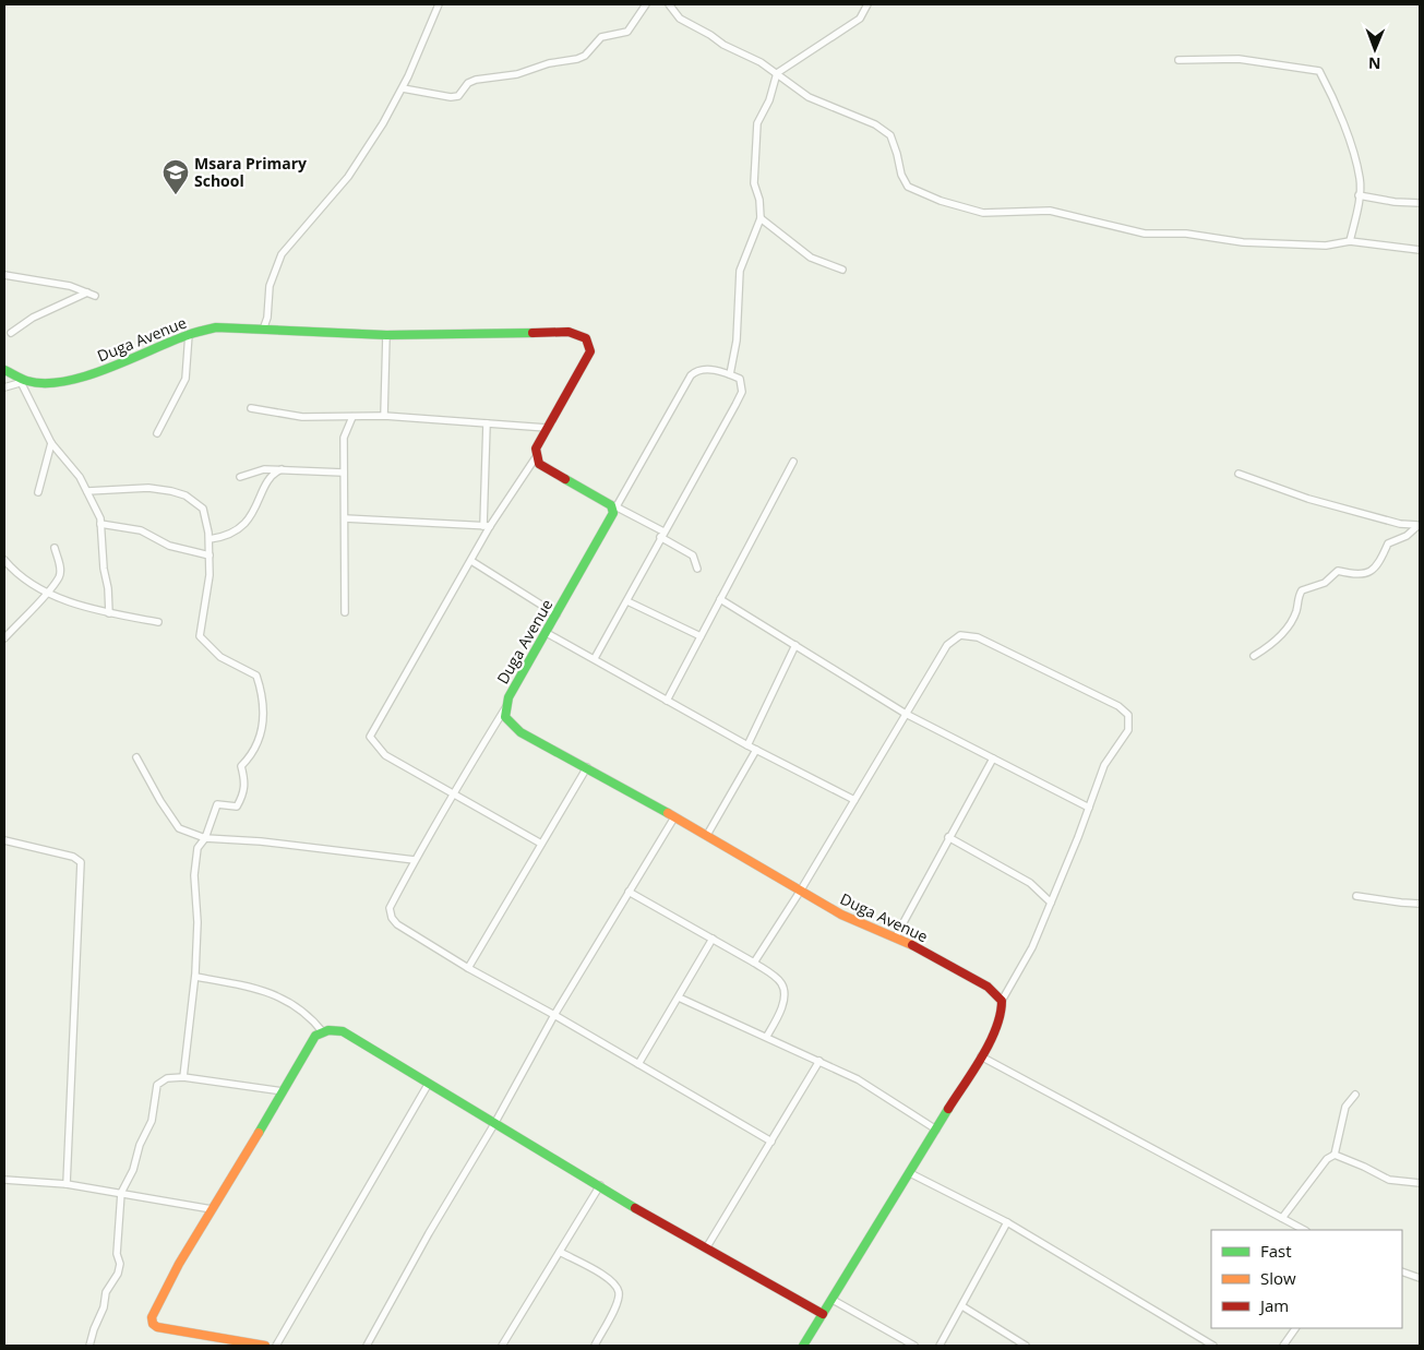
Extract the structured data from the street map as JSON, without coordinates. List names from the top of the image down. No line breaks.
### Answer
{"streets":{"street":["Duga Avenue"]},"places":{"school or university":["Msara Primary School"]},"legend":["Fast","Slow","Jam"],"north":"bottom"}
